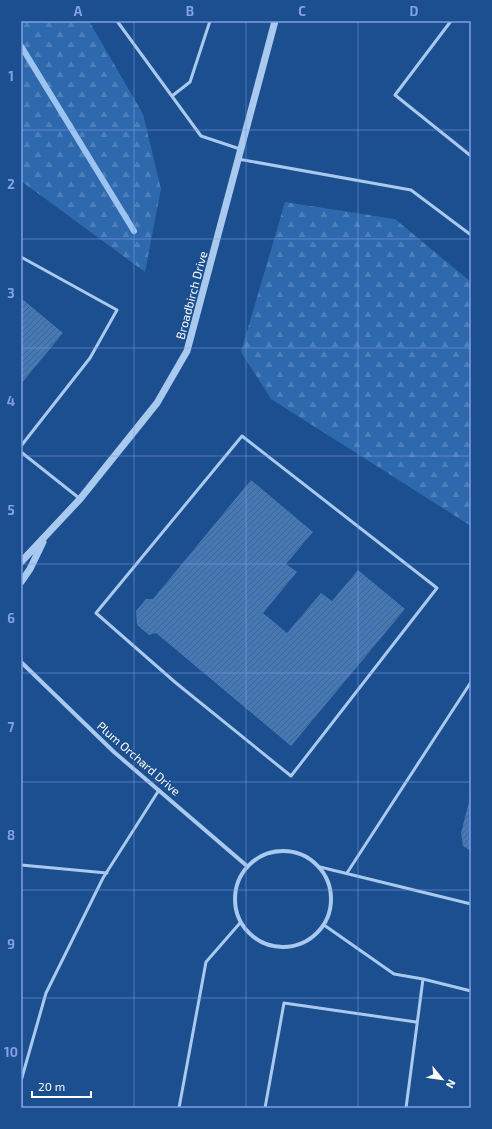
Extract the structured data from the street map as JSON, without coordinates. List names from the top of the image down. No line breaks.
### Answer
{"streets":{"street":["Broadbirch Drive","Plum Orchard Drive"]},"scale_bar":"20 m","north":"bottom right","grid":{"columns":["A","B","C","D"],"rows":["1","2","3","4","5","6","7","8","9","10"]}}
